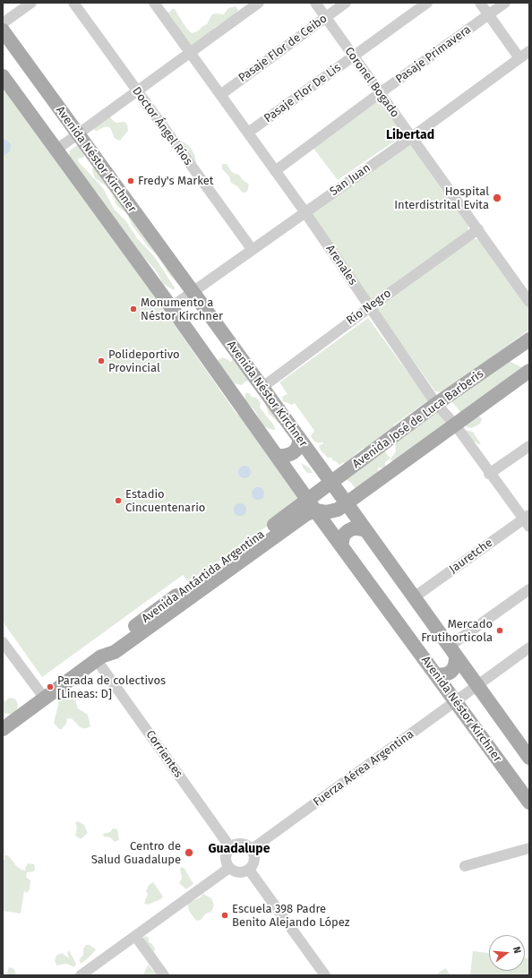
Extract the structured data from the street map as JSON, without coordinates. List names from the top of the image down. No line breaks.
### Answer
{"streets":{"main road":["Avenida Néstor Kirchner","Avenida José de Luca Barberis","Avenida Antártida Argentina"],"street":["Pasaje Flor de Ceibo","Pasaje Primavera","Coronel Bogado","Pasaje Flor De Lis","Doctor Ángel Ríos","San Juan","Arenales","Río Negro","Jauretche","Corrientes","Fuerza Aérea Argentina"]},"crossings":[["Pasaje Flor de Ceibo","Coronel Bogado"],["Pasaje Flor de Ceibo","Arenales"],["Pasaje Primavera","Coronel Bogado"],["Pasaje Primavera","Arenales"],["Coronel Bogado","Pasaje Flor De Lis"],["Coronel Bogado","San Juan"],["Coronel Bogado","Río Negro"],["Pasaje Flor De Lis","Arenales"],["Doctor Ángel Ríos","San Juan"],["Avenida Néstor Kirchner","San Juan"],["Avenida Néstor Kirchner","Río Negro"],["Avenida Néstor Kirchner","Avenida José de Luca Barberis"],["Avenida Néstor Kirchner","Jauretche"],["Avenida Néstor Kirchner","Avenida Antártida Argentina"],["Avenida Néstor Kirchner","Fuerza Aérea Argentina"],["San Juan","Arenales"],["Arenales","Río Negro"],["Arenales","Avenida José de Luca Barberis"],["Arenales","Jauretche"],["Avenida José de Luca Barberis","Avenida Antártida Argentina"],["Avenida Antártida Argentina","Corrientes"],["Corrientes","Fuerza Aérea Argentina"]],"districts":["Libertad","Guadalupe"],"places":["Fredy's Market","Hospital Interdistrital Evita","Monumento a Néstor Kirchner","Polideportivo Provincial","Estadio Cincuentenario","Mercado Frutihorticola","Parada de colectivos [Lineas: D]","Centro de Salud Guadalupe","Escuela 398 Padre Benito Alejando López"],"north":"right"}
